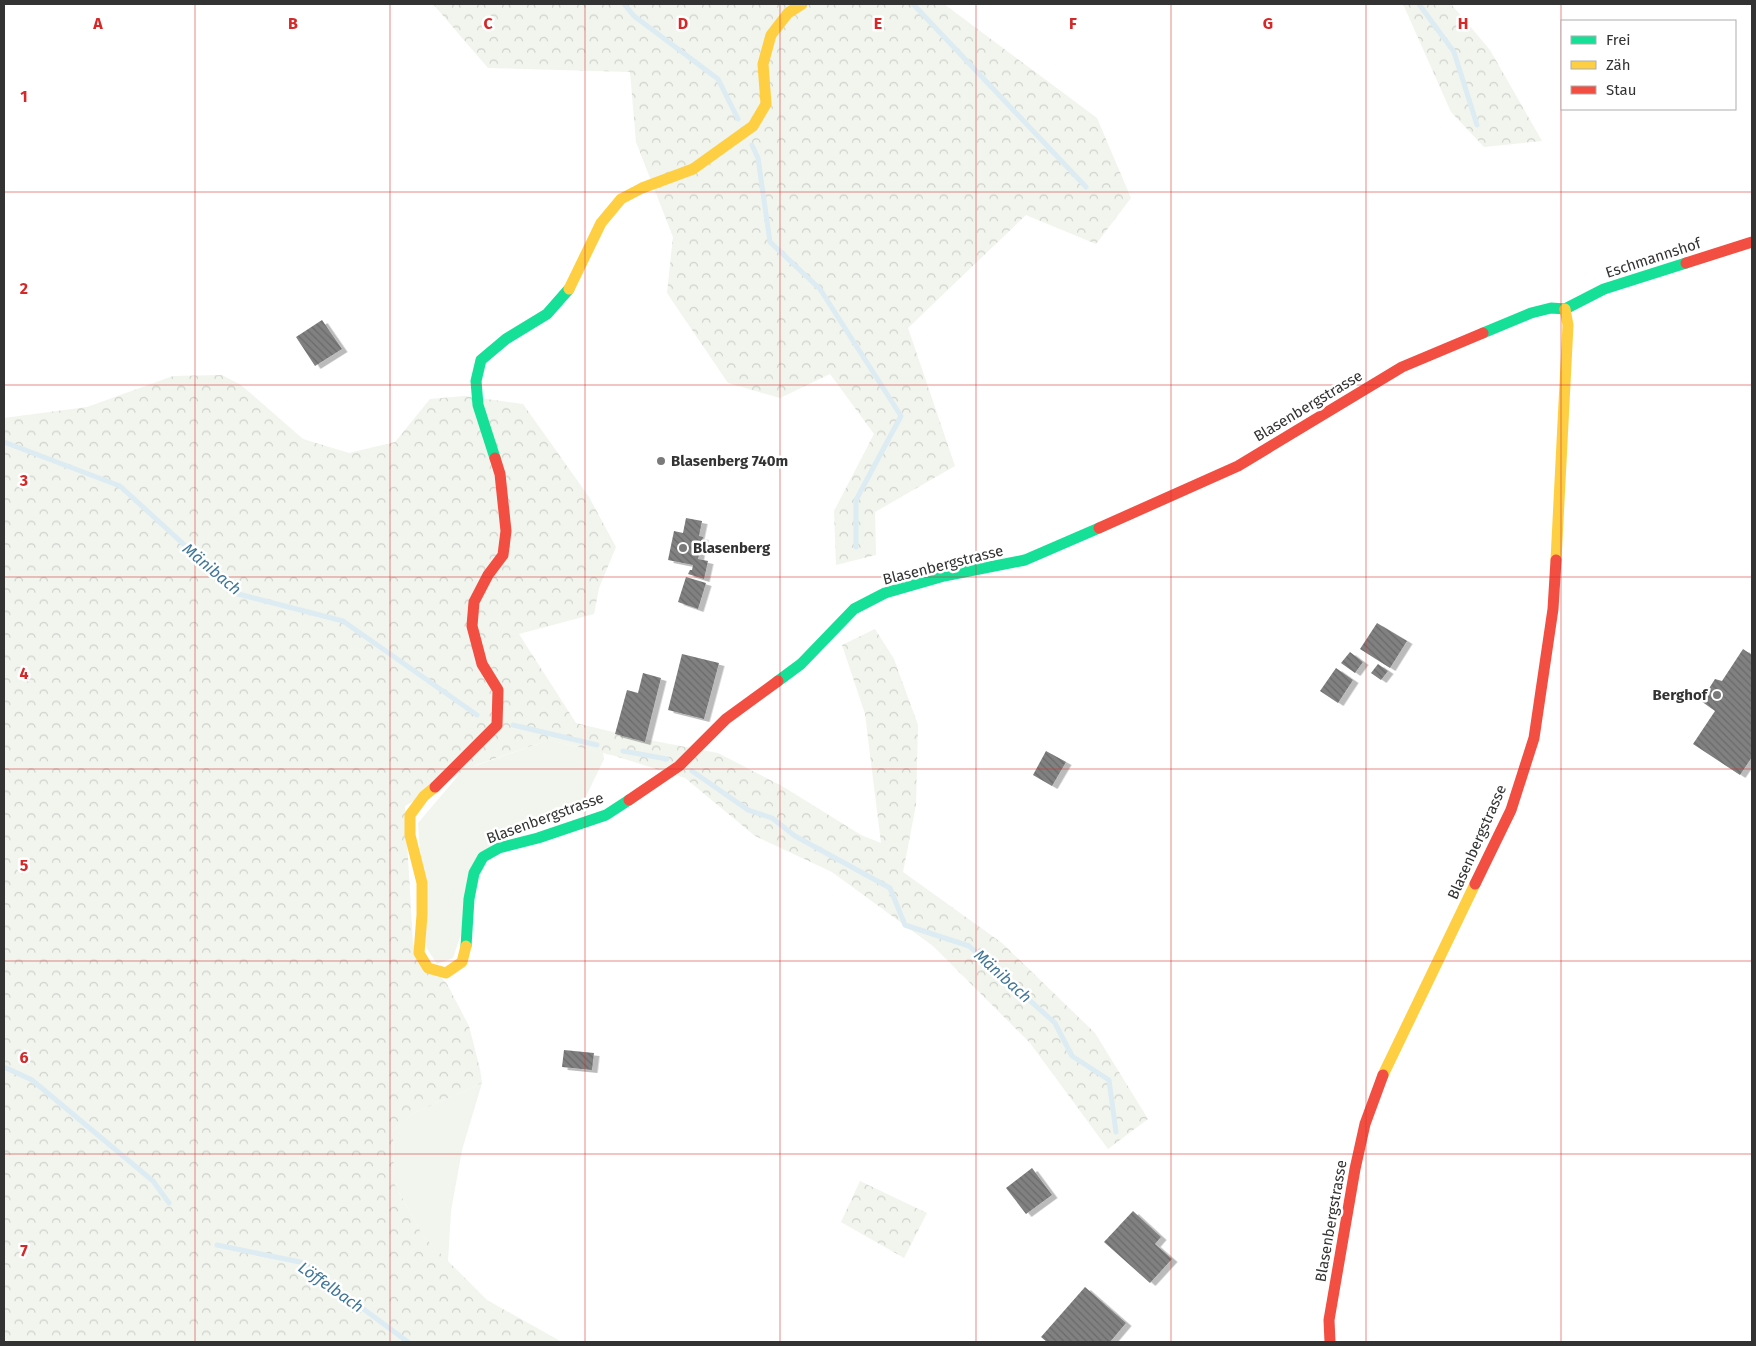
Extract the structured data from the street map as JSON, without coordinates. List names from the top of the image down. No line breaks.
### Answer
{"streets":{"street":["Eschmannshof","Blasenbergstrasse"]},"crossings":[["Eschmannshof","Blasenbergstrasse"]],"water":["Mänibach","Löffelbach"],"places":["Blasenberg 740m","Blasenberg","Berghof"],"legend":["Frei","Zäh","Stau"],"grid":{"columns":["A","B","C","D","E","F","G","H"],"rows":["1","2","3","4","5","6","7"]}}
